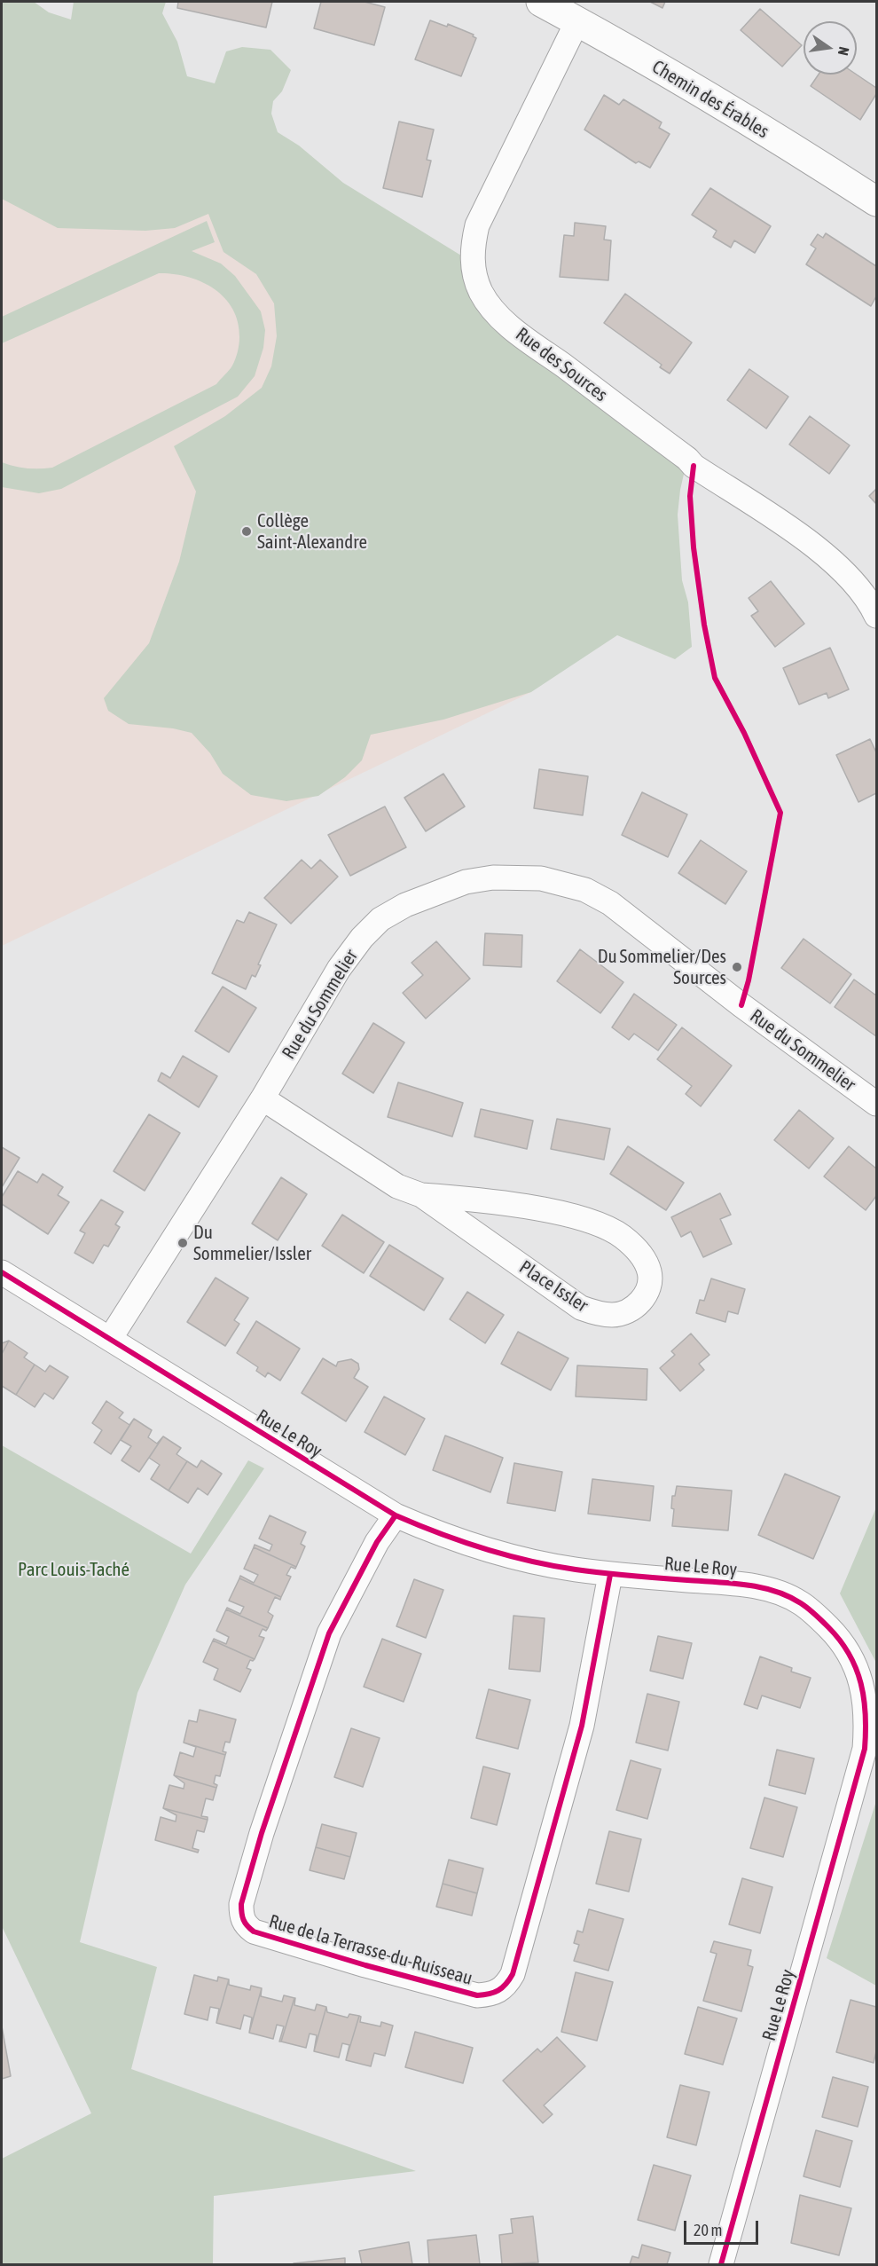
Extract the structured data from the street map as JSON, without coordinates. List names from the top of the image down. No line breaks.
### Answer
{"streets":{"street":["Chemin des Érables","Rue des Sources","Rue du Sommelier","Place Issler","Rue Le Roy","Rue de la Terrasse-du-Ruisseau"]},"crossings":[["Chemin des Érables","Rue des Sources"],["Rue du Sommelier","Place Issler"],["Rue du Sommelier","Rue Le Roy"],["Rue Le Roy","Rue de la Terrasse-du-Ruisseau"]],"parks":["Parc Louis-Taché"],"places":["Collège Saint-Alexandre","Du Sommelier/Des Sources","Du Sommelier/Issler"],"scale_bar":"20 m","north":"right"}
